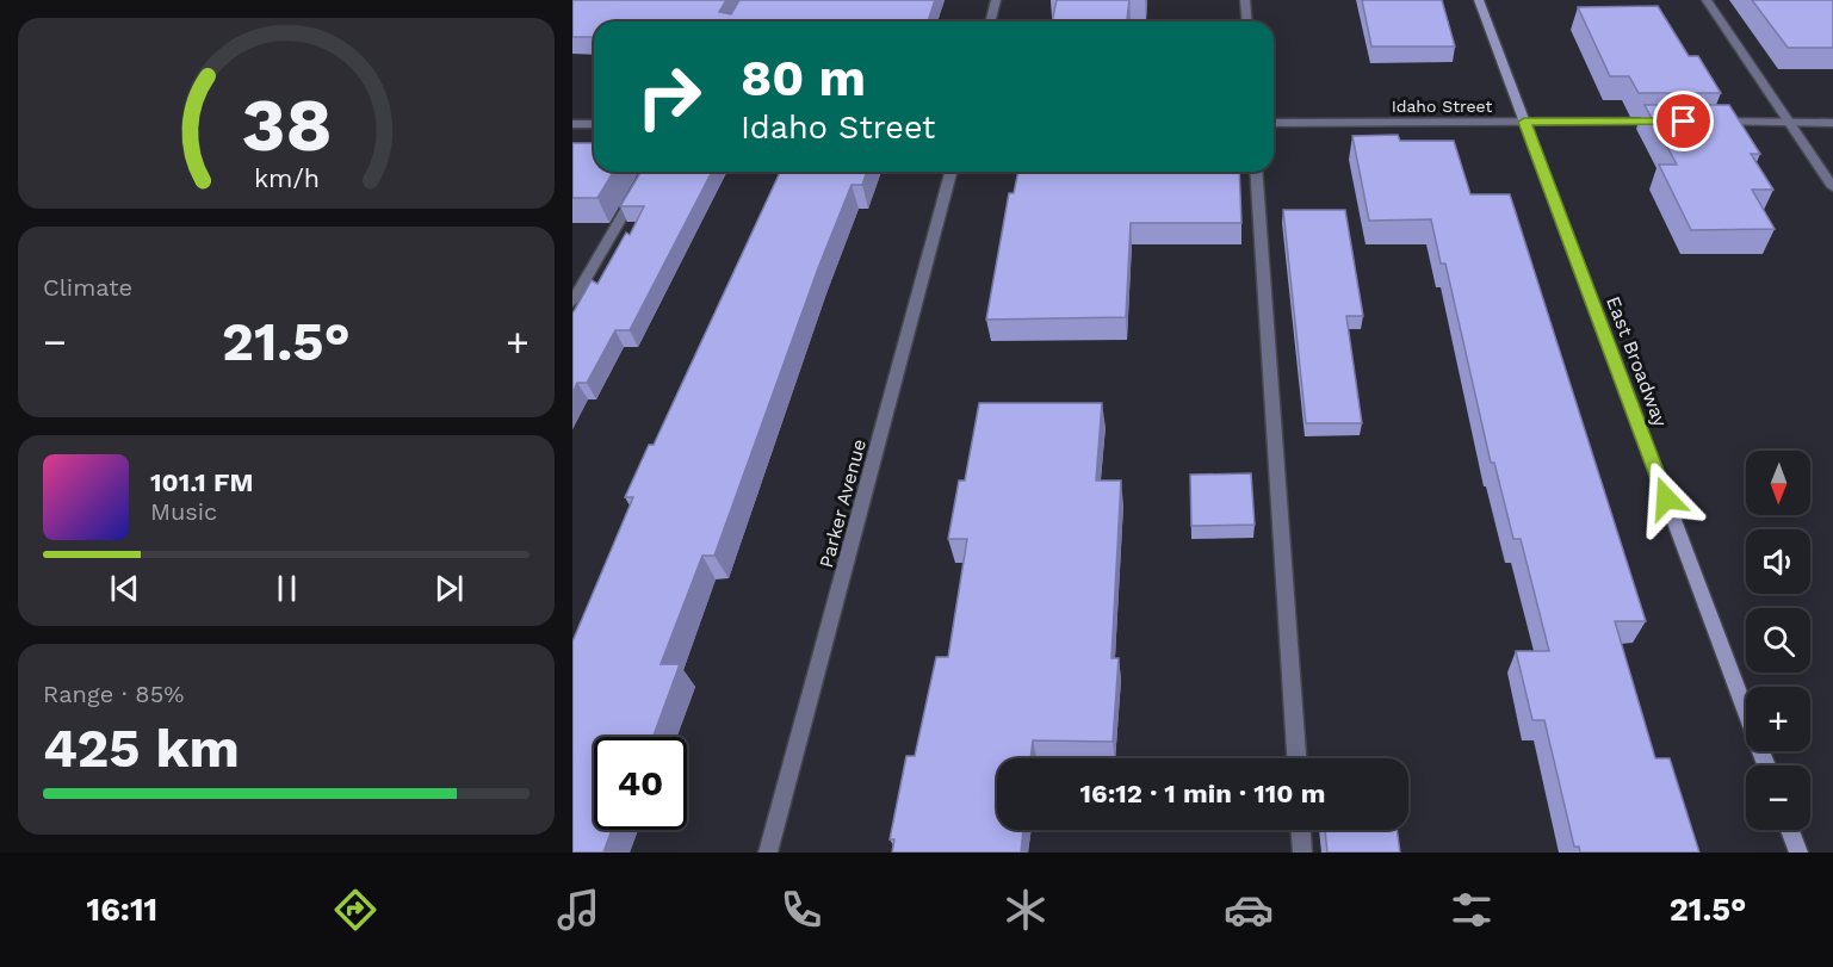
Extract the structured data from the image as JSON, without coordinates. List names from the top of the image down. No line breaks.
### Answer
{"streets":{"street":["Idaho Street","East Broadway","Parker Avenue"]},"crossings":[["Idaho Street","East Broadway"]],"north":"bottom","page":{"turn":["80 m","Idaho Street"],"tile":["Climate",["Range · 85%","425 km"]],"heat":["−","21.5°","+"],"map_buttons":["+","−"],"song":["101.1 FM","Music"],"limit":"40","trip":"16:12 · 1 min · 110 m","tabs":["16:11","21.5°"],"gauge":["38","km/h"]}}
